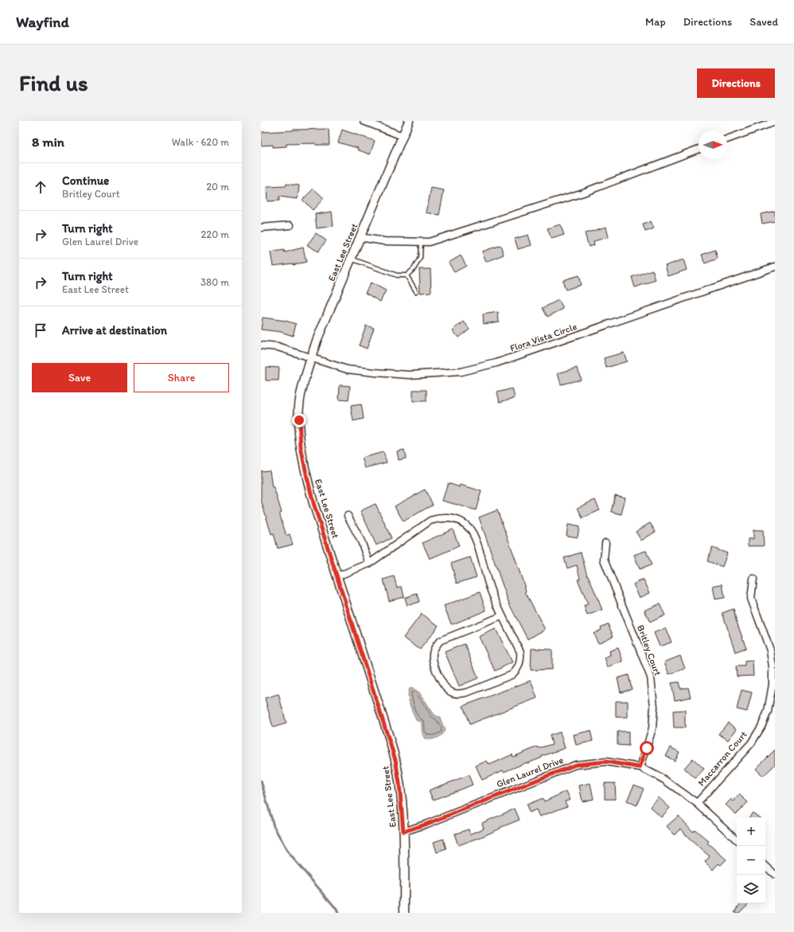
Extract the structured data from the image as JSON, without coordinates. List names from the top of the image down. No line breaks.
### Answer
{"streets":{"street":["East Lee Street","Flora Vista Circle","Britley Court","Maccarron Court","Glen Laurel Drive"]},"crossings":[["East Lee Street","Flora Vista Circle"],["East Lee Street","Glen Laurel Drive"],["Britley Court","Glen Laurel Drive"],["Maccarron Court","Glen Laurel Drive"]],"north":"right","page":{"header":"Wayfind","nav":["Map","Directions","Saved"],"buttons":["Directions",["Save","Share"]],"title":"Find us","heading":["8 min","Walk · 620 m"],"list":[["Continue","Britley Court","20 m"],["Turn right","Glen Laurel Drive","220 m"],["Turn right","East Lee Street","380 m"],"Arrive at destination"],"map_buttons":["+","−"]}}
